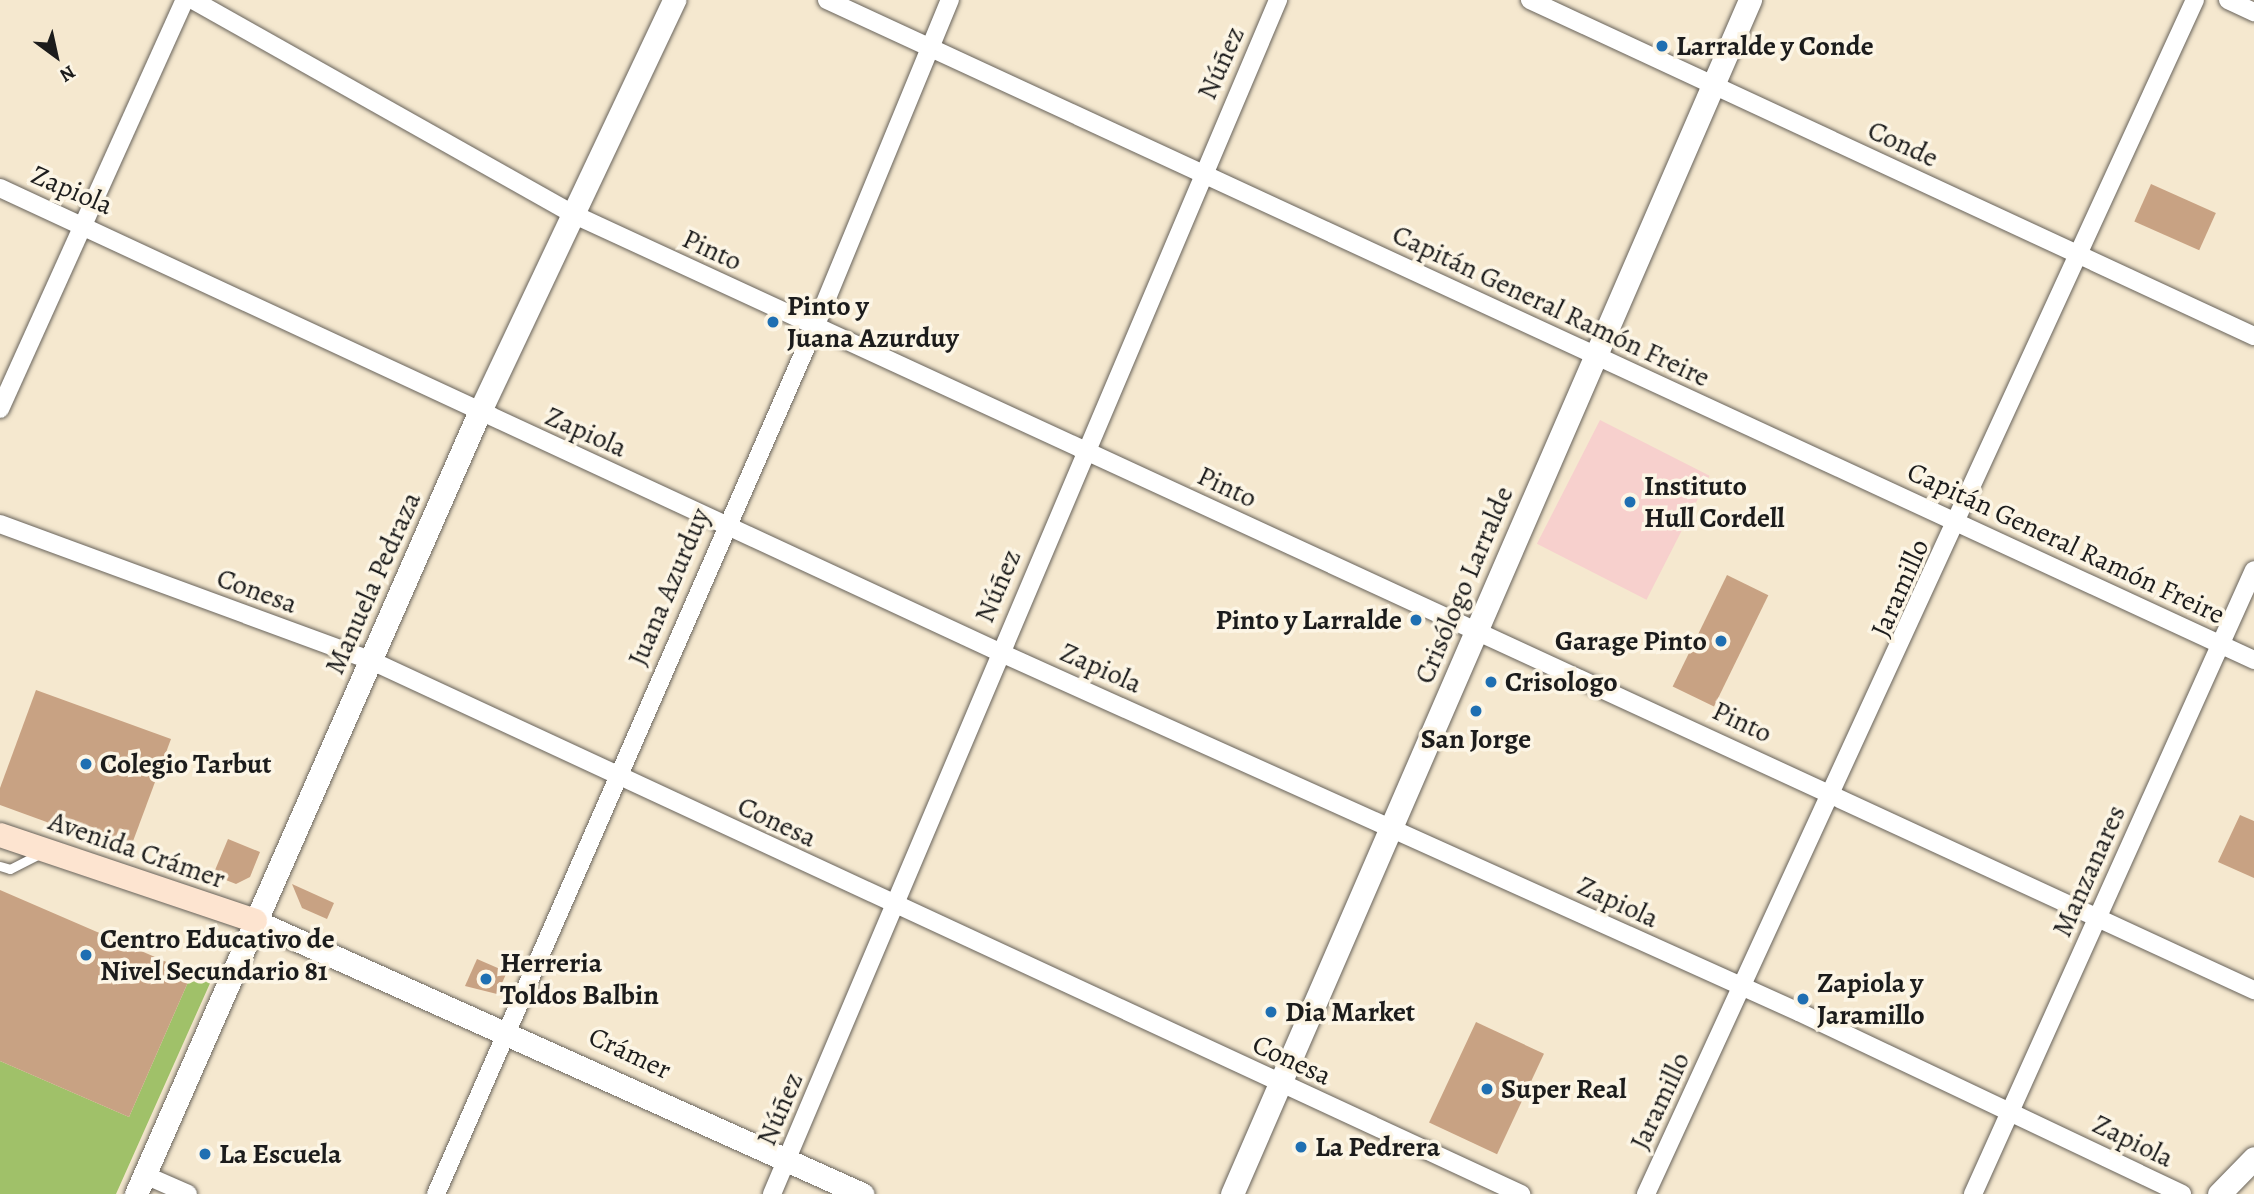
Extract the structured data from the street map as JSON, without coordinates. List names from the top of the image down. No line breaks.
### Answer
{"streets":{"main road":["Avenida Crámer"],"street":["Núñez","Conde","Zapiola","Pinto","Capitán General Ramón Freire","Manuela Pedraza","Crisólogo Larralde","Juana Azurduy","Jaramillo","Conesa","Manzanares","Crámer"]},"crossings":[["Núñez","Zapiola"],["Núñez","Pinto"],["Núñez","Capitán General Ramón Freire"],["Núñez","Conesa"],["Núñez","Crámer"],["Conde","Crisólogo Larralde"],["Conde","Jaramillo"],["Zapiola","Manuela Pedraza"],["Zapiola","Crisólogo Larralde"],["Zapiola","Juana Azurduy"],["Zapiola","Jaramillo"],["Zapiola","Manzanares"],["Pinto","Manuela Pedraza"],["Pinto","Crisólogo Larralde"],["Pinto","Juana Azurduy"],["Pinto","Jaramillo"],["Pinto","Manzanares"],["Capitán General Ramón Freire","Crisólogo Larralde"],["Capitán General Ramón Freire","Juana Azurduy"],["Capitán General Ramón Freire","Jaramillo"],["Capitán General Ramón Freire","Manzanares"],["Manuela Pedraza","Conesa"],["Manuela Pedraza","Avenida Crámer"],["Manuela Pedraza","Crámer"],["Crisólogo Larralde","Conesa"],["Juana Azurduy","Conesa"],["Juana Azurduy","Crámer"],["Avenida Crámer","Crámer"]],"places":["Larralde y Conde","Pinto y Juana Azurduy","Instituto Hull Cordell","Pinto y Larralde","Garage Pinto","Crisologo","San Jorge","Colegio Tarbut","Centro Educativo de Nivel Secundario 81","Herreria Toldos Balbin","Zapiola y Jaramillo","Dia Market","Super Real","La Pedrera","La Escuela"],"north":"bottom right"}
